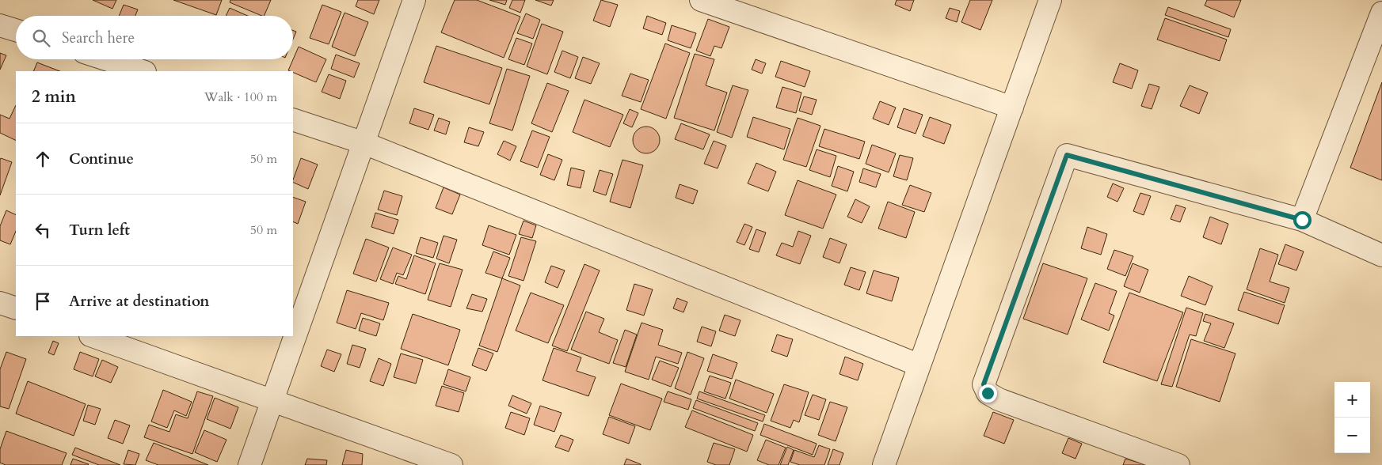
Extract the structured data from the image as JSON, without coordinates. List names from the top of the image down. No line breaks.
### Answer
{"page":{"search":"Search here","heading":["2 min","Walk · 100 m"],"list":[["Continue","50 m"],["Turn left","50 m"],"Arrive at destination"],"map_buttons":["+","−"]}}
